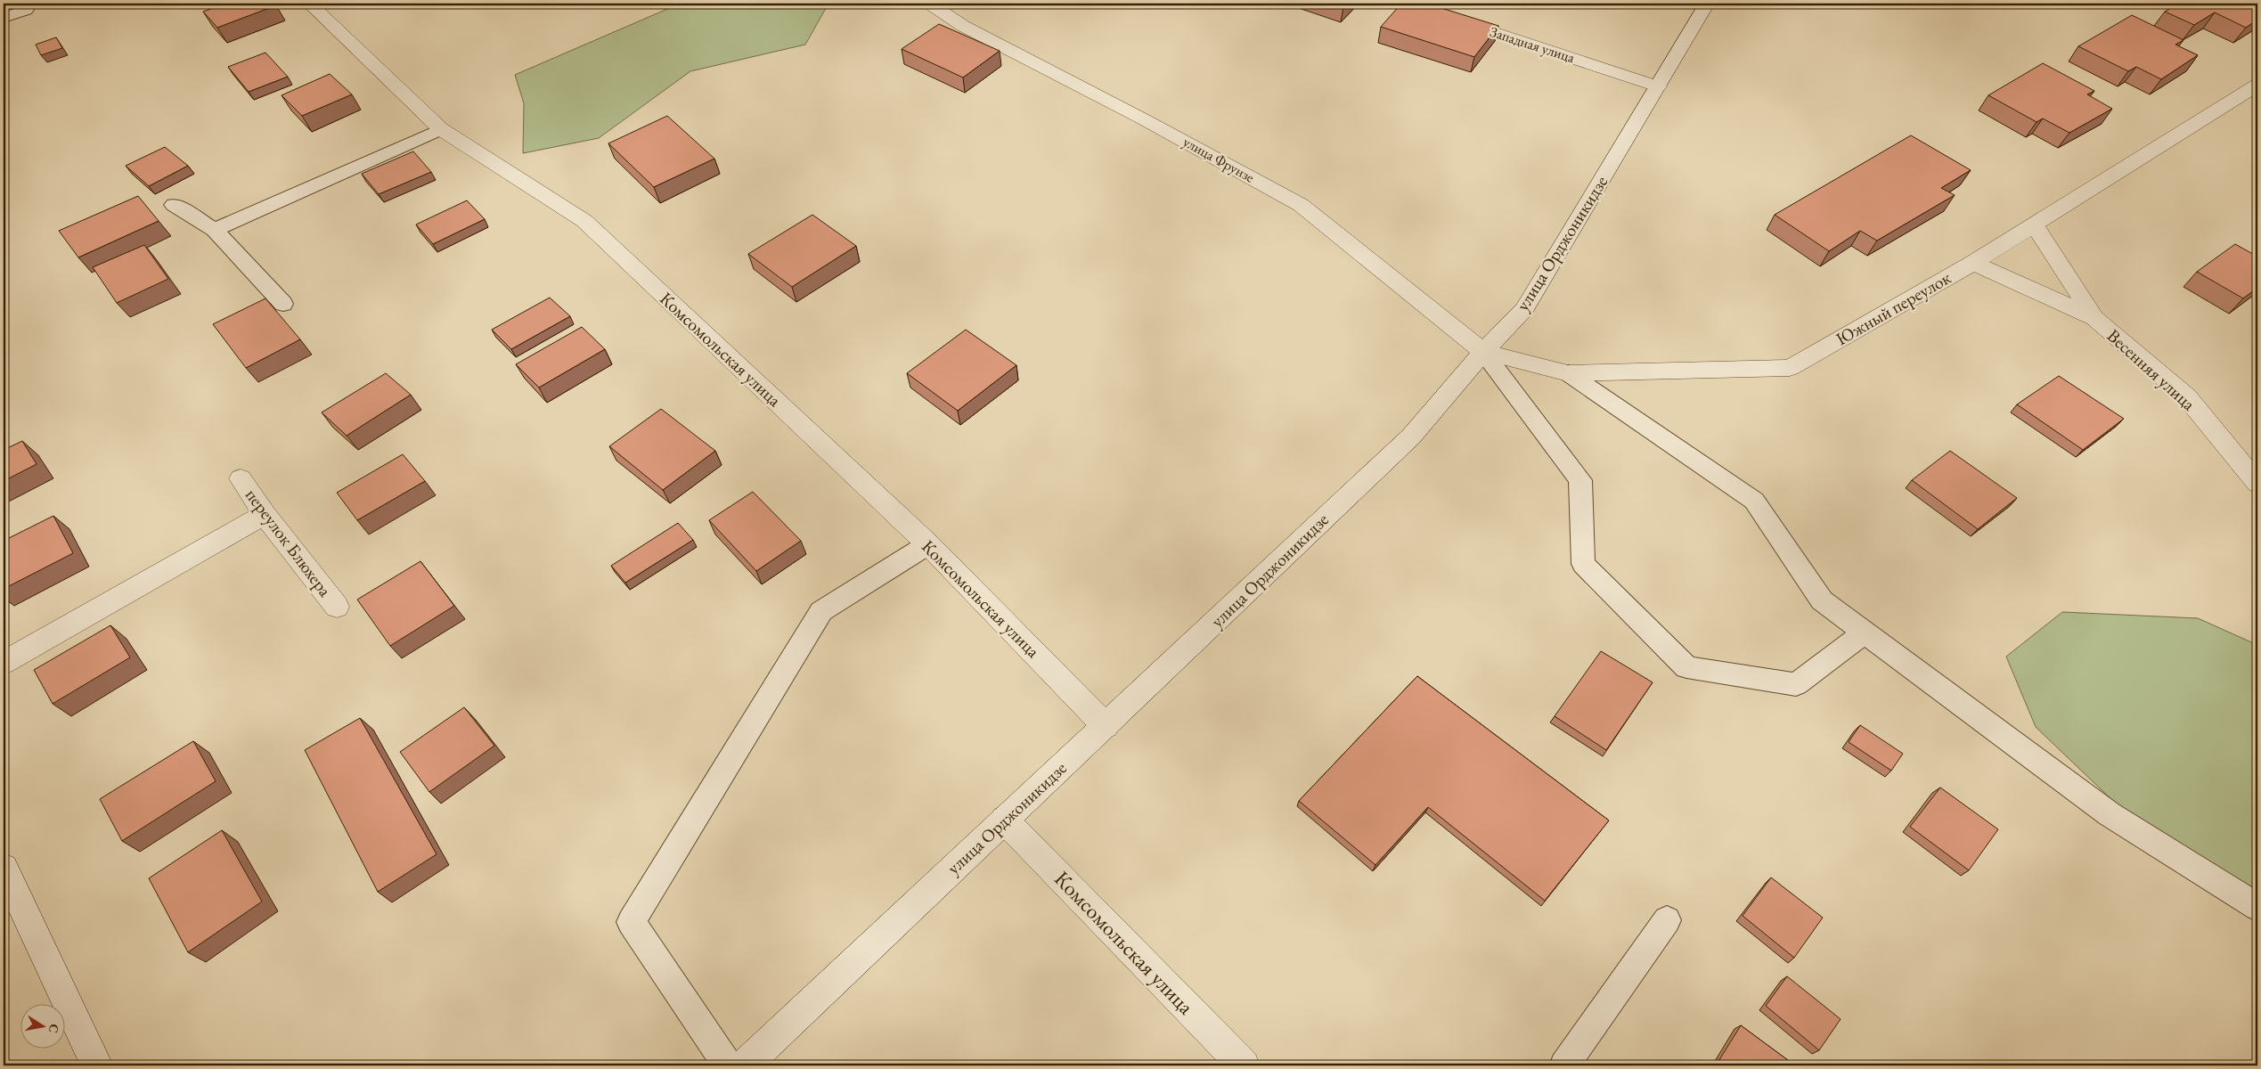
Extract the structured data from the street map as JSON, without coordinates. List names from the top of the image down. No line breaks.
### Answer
{"streets":{"street":["Западная улица","улица Фрунзе","улица Орджоникидзе","Южный переулок","Комсомольская улица","Весенняя улица","переулок Блюхера"]},"crossings":[["Западная улица","улица Орджоникидзе"],["улица Фрунзе","улица Орджоникидзе"],["улица Фрунзе","Южный переулок"],["улица Орджоникидзе","Южный переулок"],["улица Орджоникидзе","Комсомольская улица"],["Южный переулок","Весенняя улица"]],"north":"right"}
